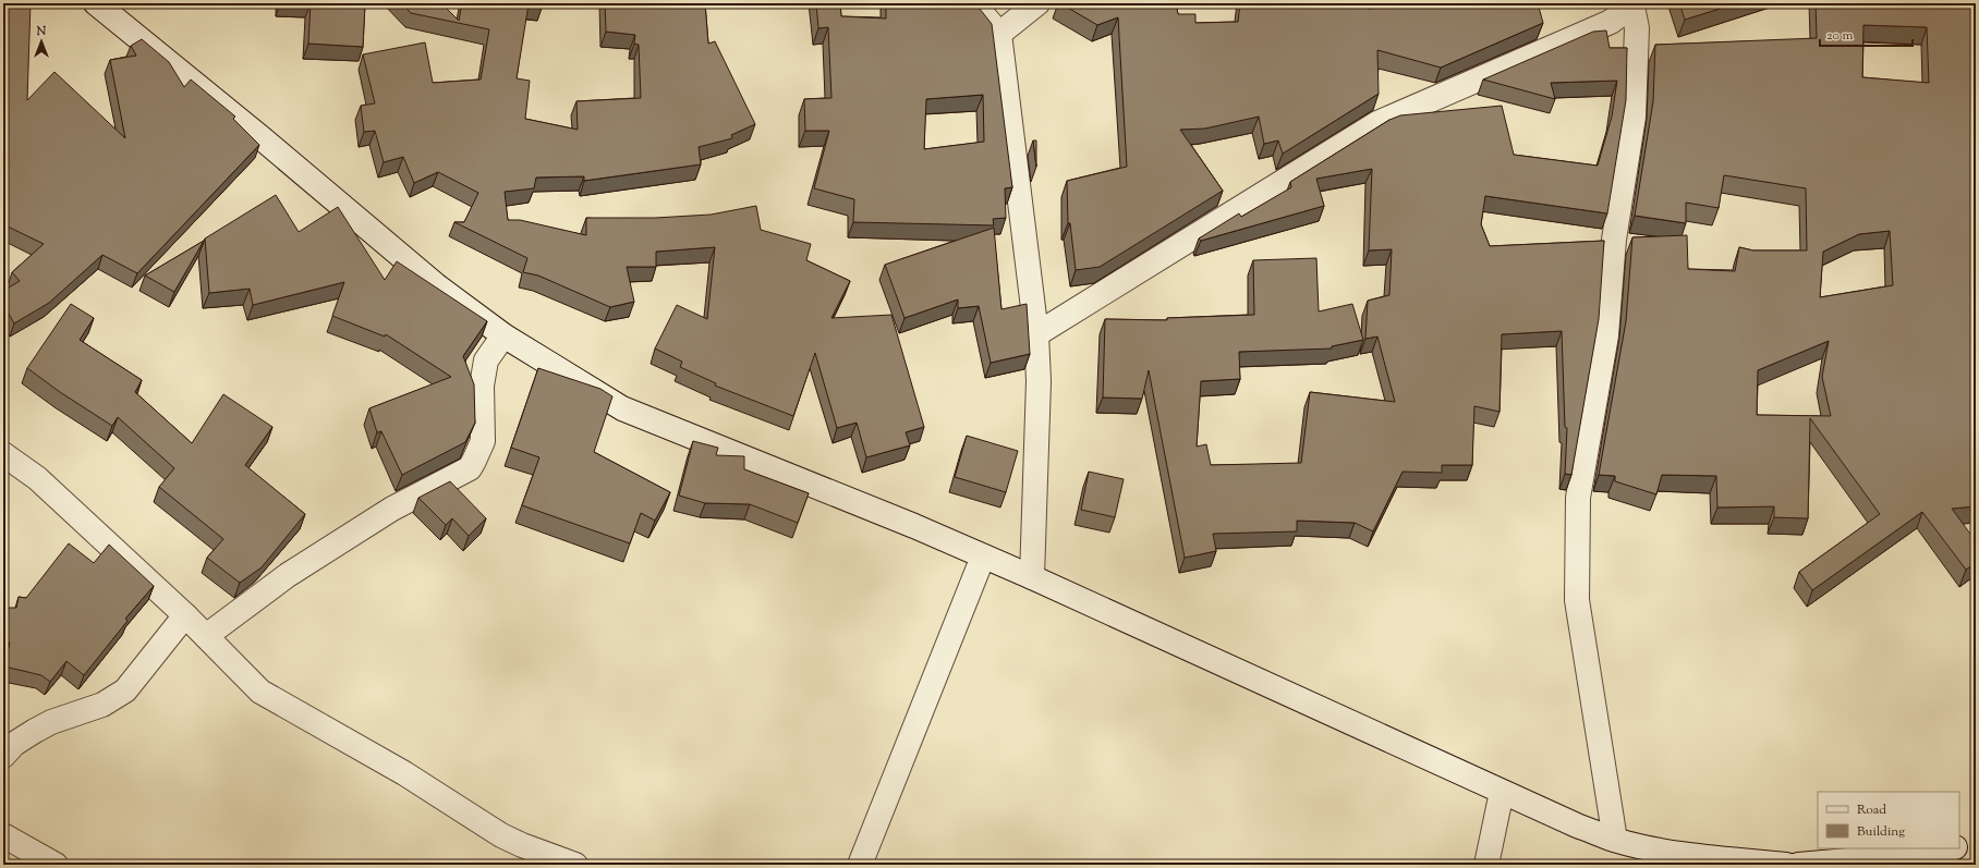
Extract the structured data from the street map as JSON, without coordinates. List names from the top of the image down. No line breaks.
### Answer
{"legend":["Road","Building"],"scale_bar":"20 m","north":"top"}
